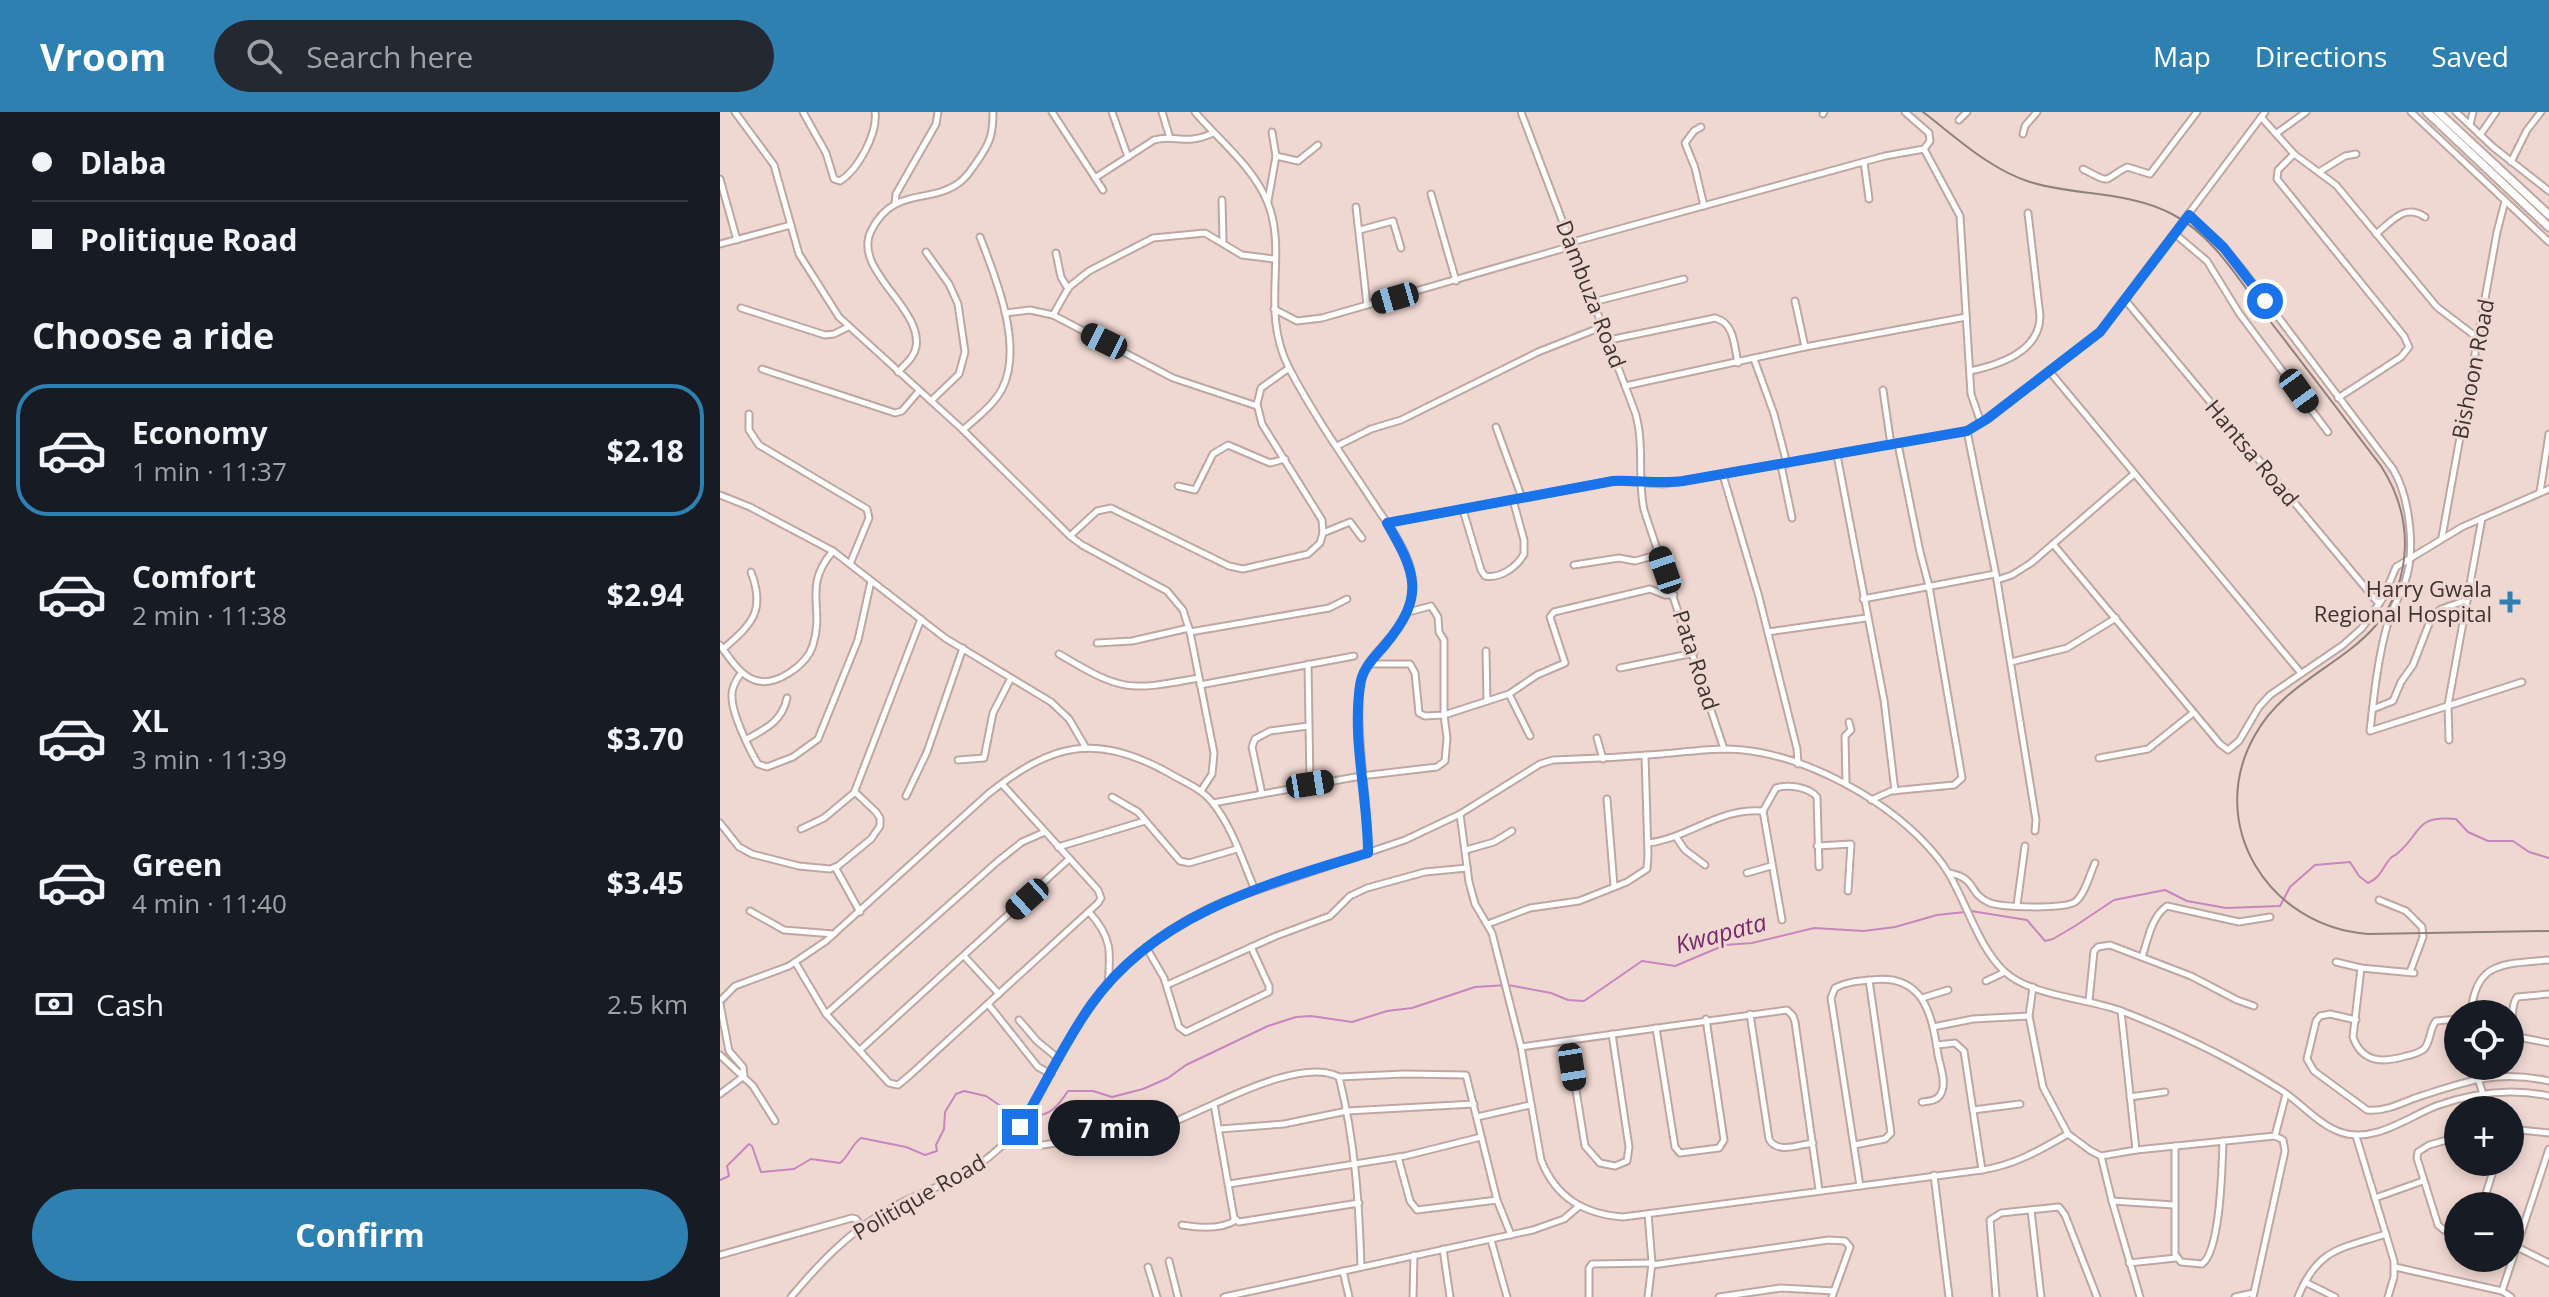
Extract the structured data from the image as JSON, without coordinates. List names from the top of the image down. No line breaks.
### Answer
{"streets":{"street":["Dambuza Road","Bishoon Road","Hantsa Road","Pata Road","Politique Road"]},"crossings":[["Dambuza Road","Pata Road"]],"water":["Kwapata"],"places":{"health":["Harry Gwala Regional Hospital"]},"page":{"header":"Vroom","search":"Search here","nav":["Map","Directions","Saved"],"banner":["Dlaba","Politique Road"],"heading":"Choose a ride","list":[{"name":"Economy","note":"1 min · 11:37","value":"$2.18"},{"name":"Comfort","note":"2 min · 11:38","value":"$2.94"},{"name":"XL","note":"3 min · 11:39","value":"$3.70"},{"name":"Green","note":"4 min · 11:40","value":"$3.45"}],"pay":["Cash","2.5 km"],"map_buttons":["+","−"],"bubble":"7 min","buttons":"Confirm"}}
